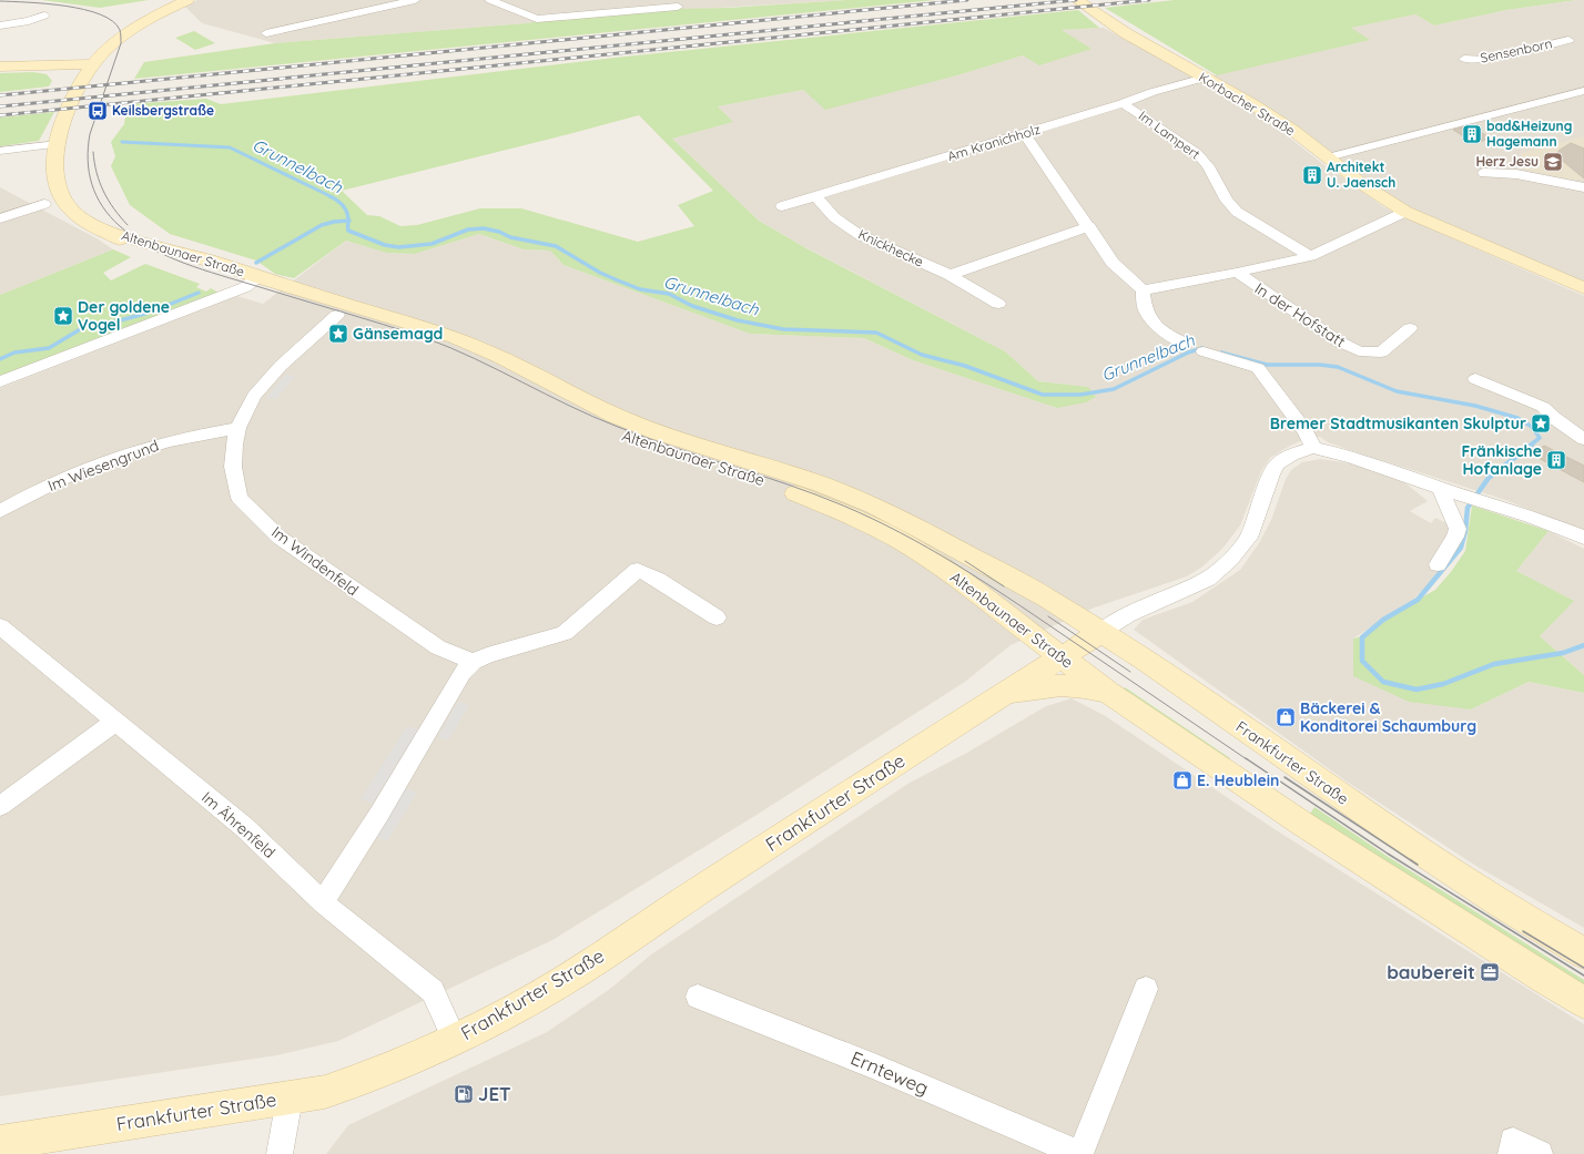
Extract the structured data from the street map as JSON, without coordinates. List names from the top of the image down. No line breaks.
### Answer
{"streets":{"main road":["Korbacher Straße","Altenbaunaer Straße","Frankfurter Straße"],"street":["Sensenborn","Im Lampert","Am Kranichholz","Knickhecke","In der Hofstatt","Im Wiesengrund","Im Windenfeld","Im Ährenfeld","Ernteweg"]},"crossings":[["Korbacher Straße","Am Kranichholz"],["Korbacher Straße","In der Hofstatt"],["Im Lampert","Am Kranichholz"],["Im Lampert","In der Hofstatt"],["Am Kranichholz","Knickhecke"],["Altenbaunaer Straße","Im Windenfeld"],["Altenbaunaer Straße","Frankfurter Straße"],["Im Wiesengrund","Im Windenfeld"],["Frankfurter Straße","Im Ährenfeld"]],"water":["Grunnelbach"],"places":{"bus stop":["Keilsbergstraße"],"building":["bad&Heizung Hagemann","Architekt U. Jaensch","Fränkische Hofanlage"],"school or university":["Herz Jesu"],"place":["Der goldene Vogel","Gänsemagd","Bremer Stadtmusikanten Skulptur"],"shop":["Bäckerei & Konditorei Schaumburg","E. Heublein"],"office":["baubereit"],"fuel station":["JET"]}}
